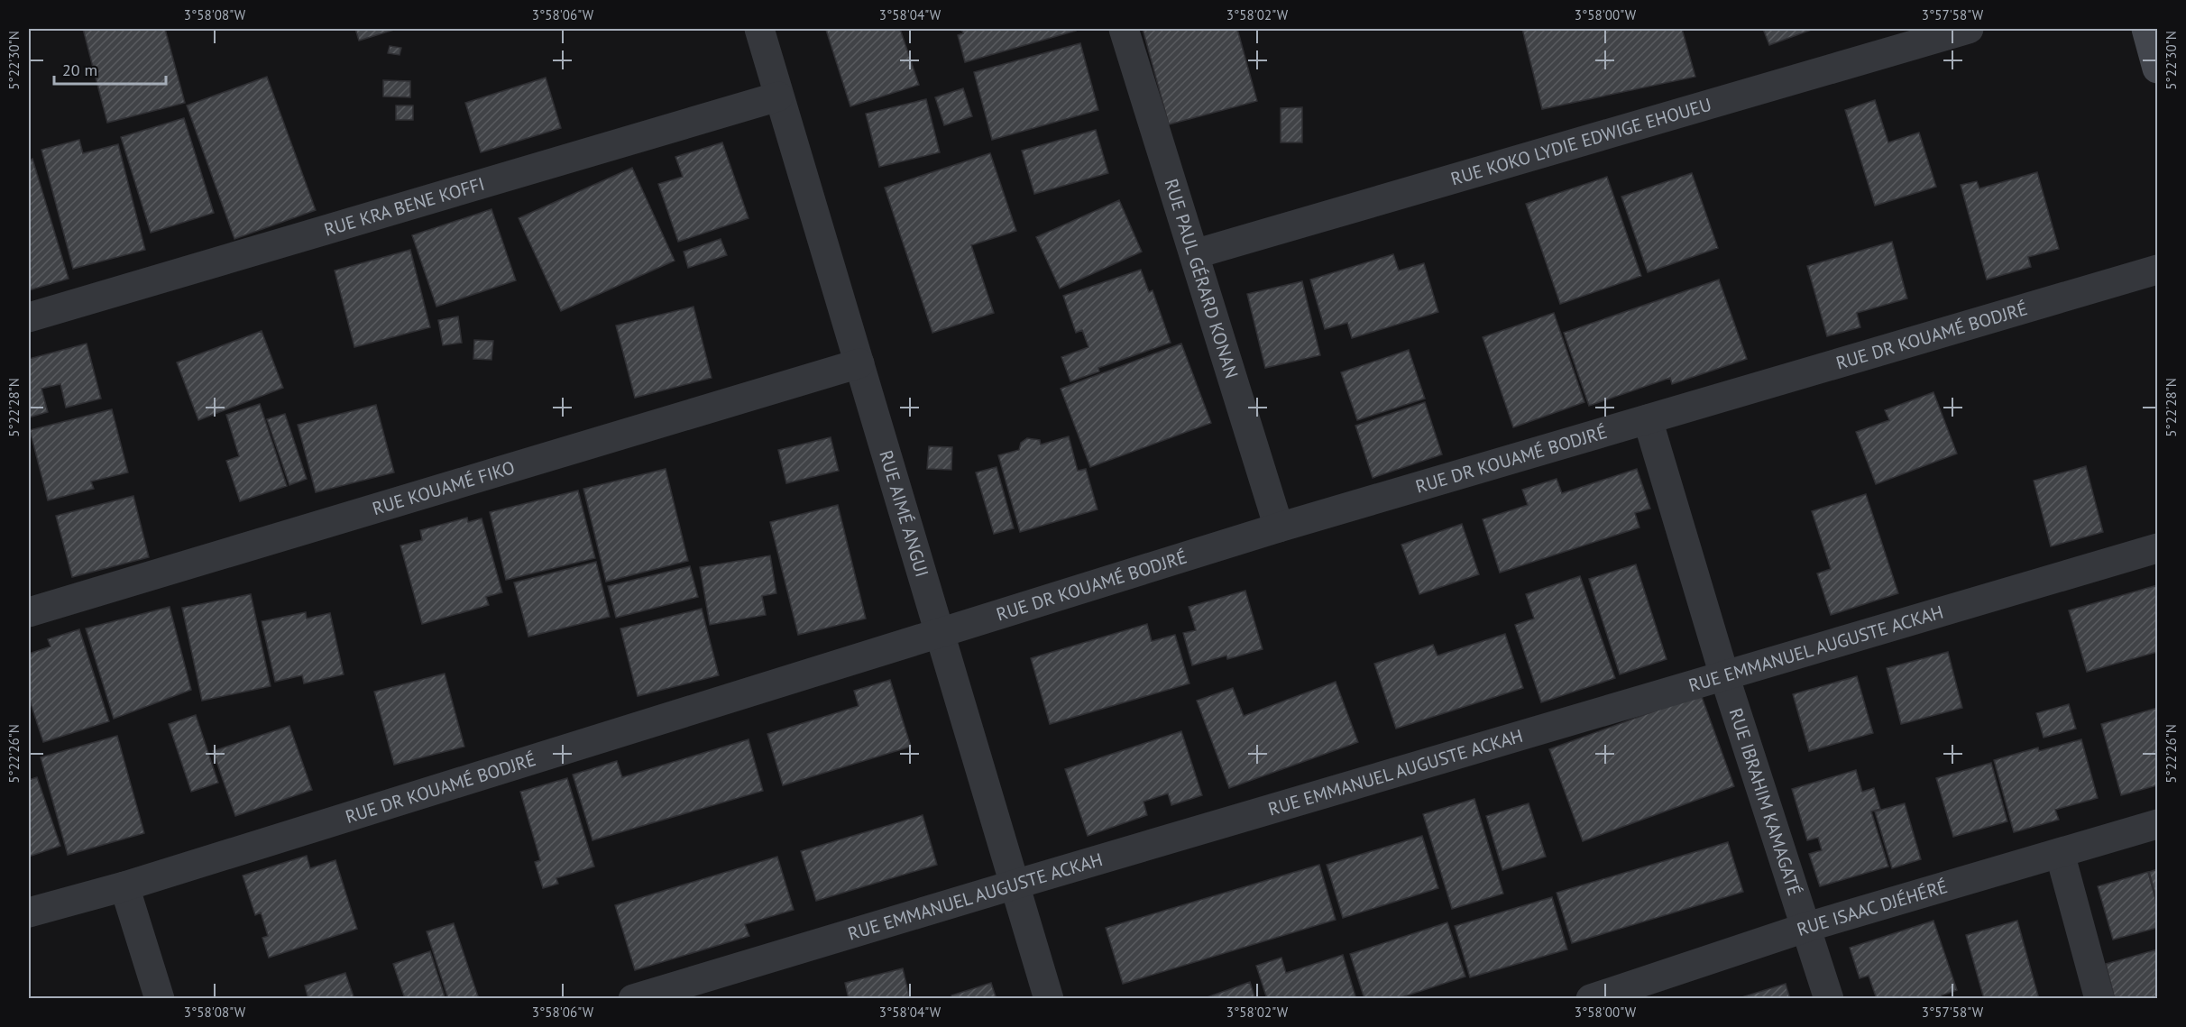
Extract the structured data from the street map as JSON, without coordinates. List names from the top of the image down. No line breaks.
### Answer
{"streets":{"street":["RUE KOKO LYDIE EDWIGE EHOUEU","RUE KRA BENE KOFFI","RUE PAUL GÉRARD KONAN","RUE DR KOUAMÉ BODJRÉ","RUE KOUAMÉ FIKO","RUE AIMÉ ANGUI","RUE EMMANUEL AUGUSTE ACKAH","RUE IBRAHIM KAMAGATÉ","RUE ISAAC DJÉHÉRÉ"]},"crossings":[["RUE KOKO LYDIE EDWIGE EHOUEU","RUE PAUL GÉRARD KONAN"],["RUE KRA BENE KOFFI","RUE AIMÉ ANGUI"],["RUE PAUL GÉRARD KONAN","RUE DR KOUAMÉ BODJRÉ"],["RUE DR KOUAMÉ BODJRÉ","RUE AIMÉ ANGUI"],["RUE DR KOUAMÉ BODJRÉ","RUE IBRAHIM KAMAGATÉ"],["RUE KOUAMÉ FIKO","RUE AIMÉ ANGUI"],["RUE AIMÉ ANGUI","RUE EMMANUEL AUGUSTE ACKAH"],["RUE EMMANUEL AUGUSTE ACKAH","RUE IBRAHIM KAMAGATÉ"],["RUE IBRAHIM KAMAGATÉ","RUE ISAAC DJÉHÉRÉ"]],"scale_bar":"20 m","coordinates":["3°58'08\"W","3°58'06\"W","3°58'04\"W","3°58'02\"W","3°58'00\"W","3°57'58\"W","5°22'30\"N","5°22'28\"N","5°22'26\"N"]}
